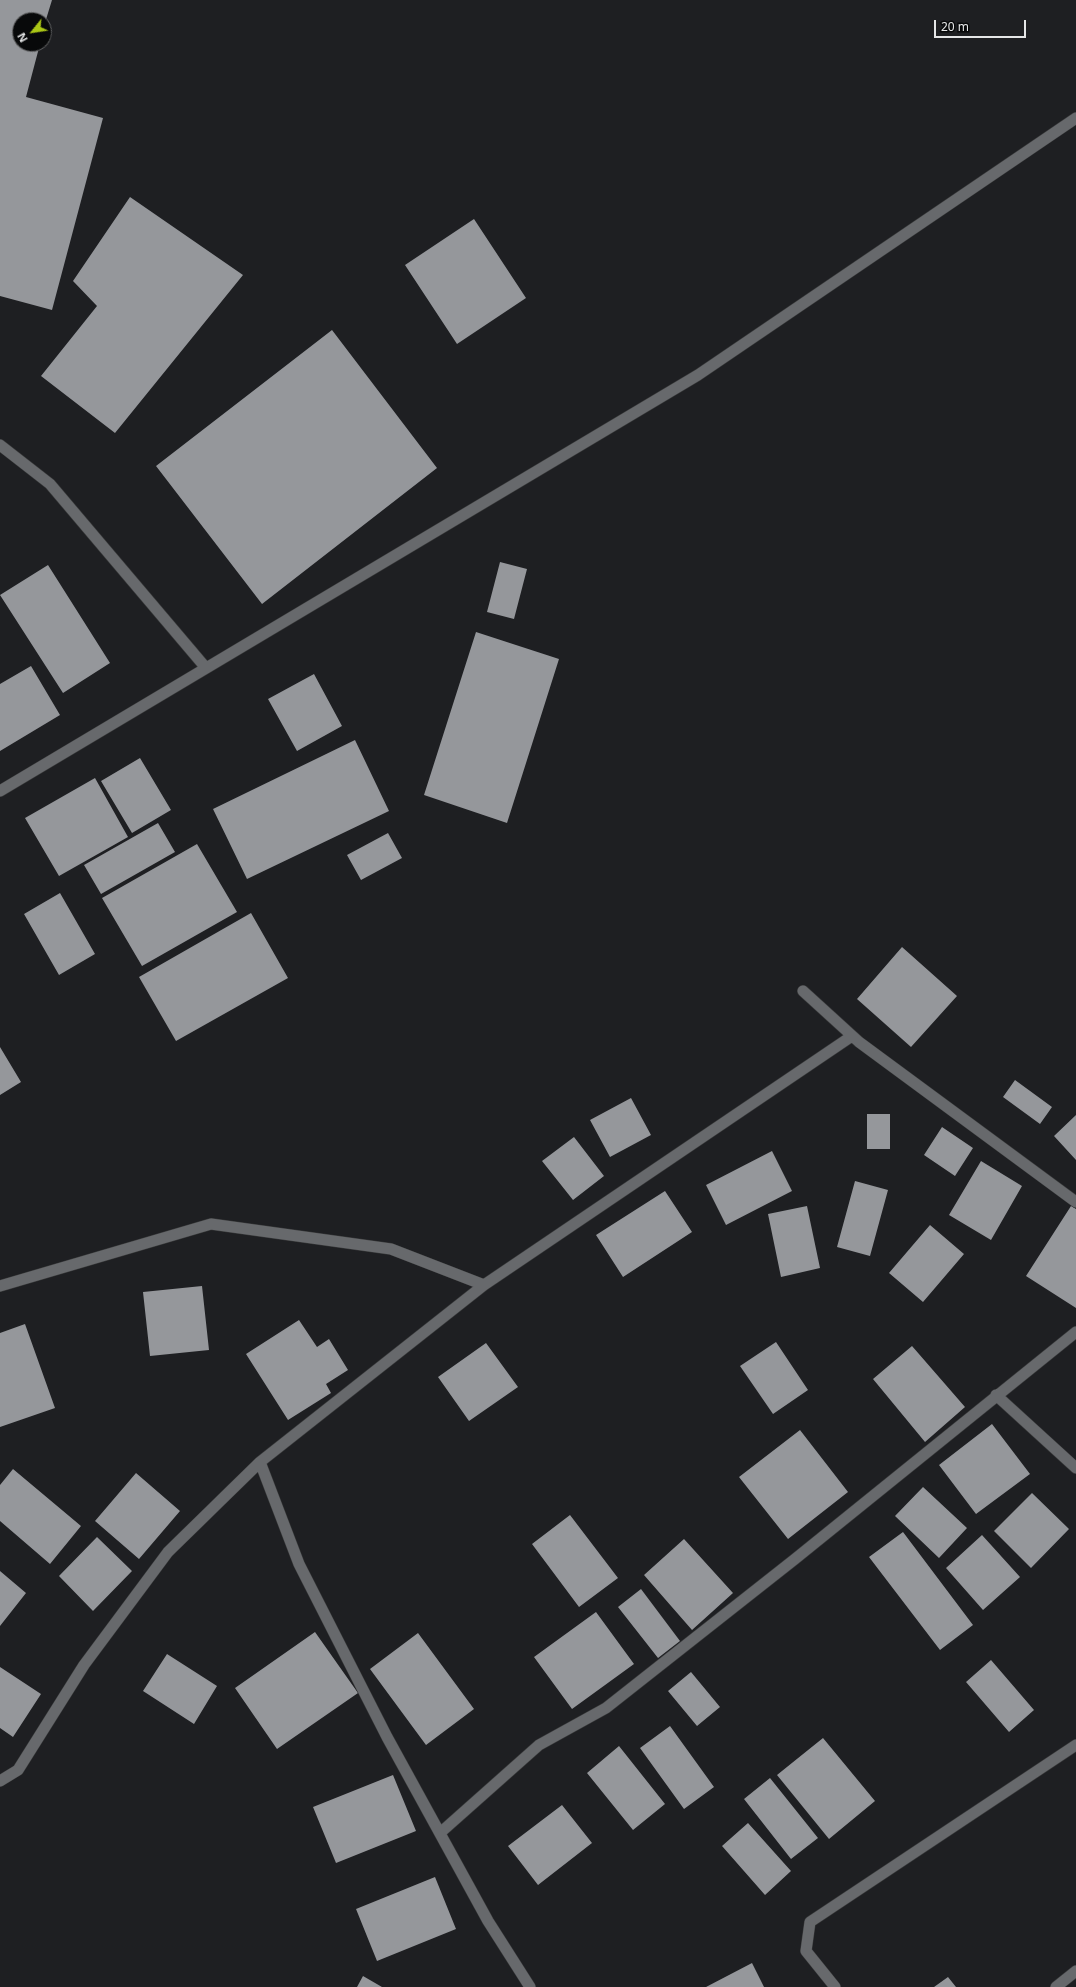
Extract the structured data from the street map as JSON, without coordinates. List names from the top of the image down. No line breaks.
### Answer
{"scale_bar":"20 m","north":"bottom left"}
